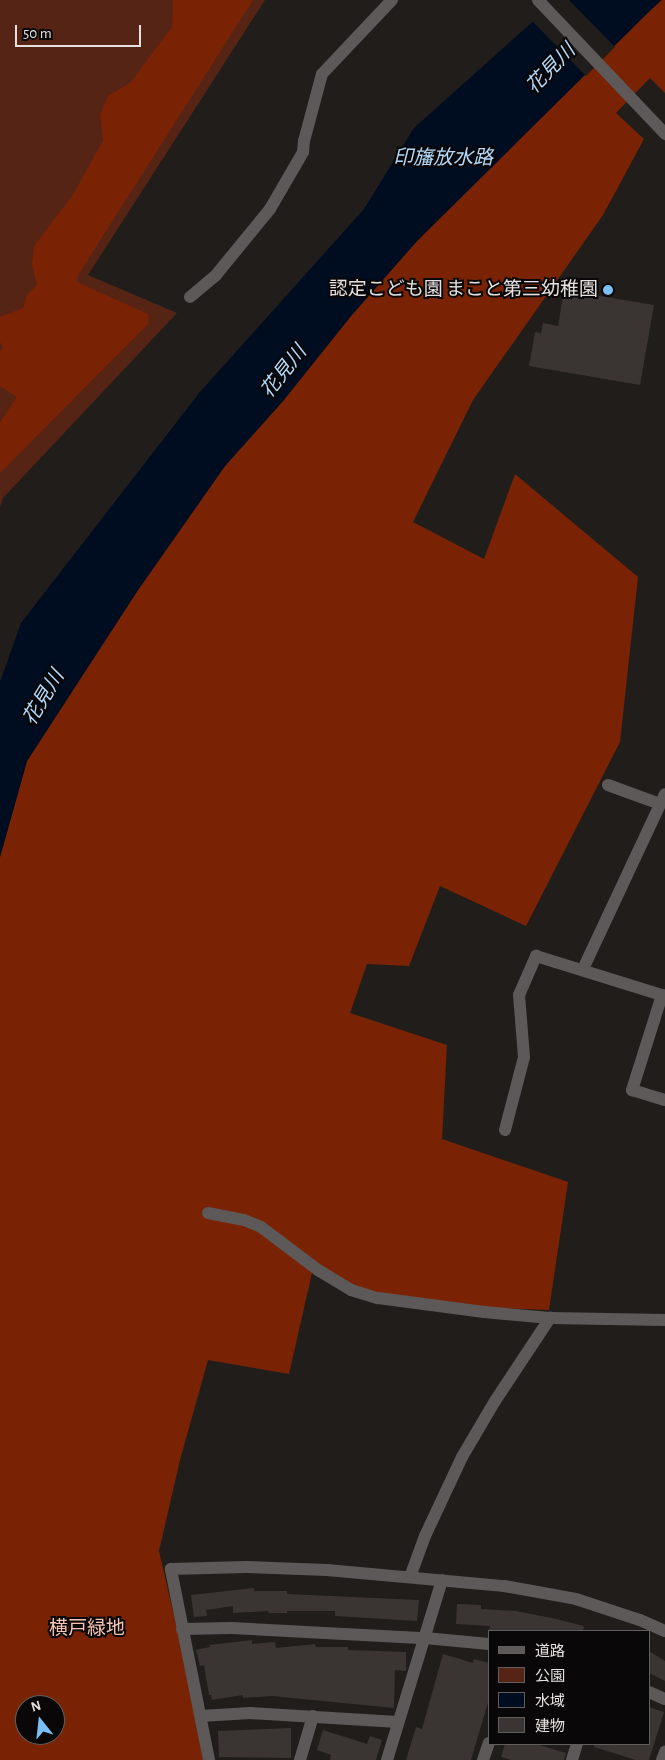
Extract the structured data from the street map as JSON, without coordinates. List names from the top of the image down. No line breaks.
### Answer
{"water":["花見川","印旛放水路"],"parks":["横戸緑地"],"places":["認定こども園 まこと第三幼稚園"],"legend":["道路","公園","水域","建物"],"scale_bar":"50 m","north":"top"}
